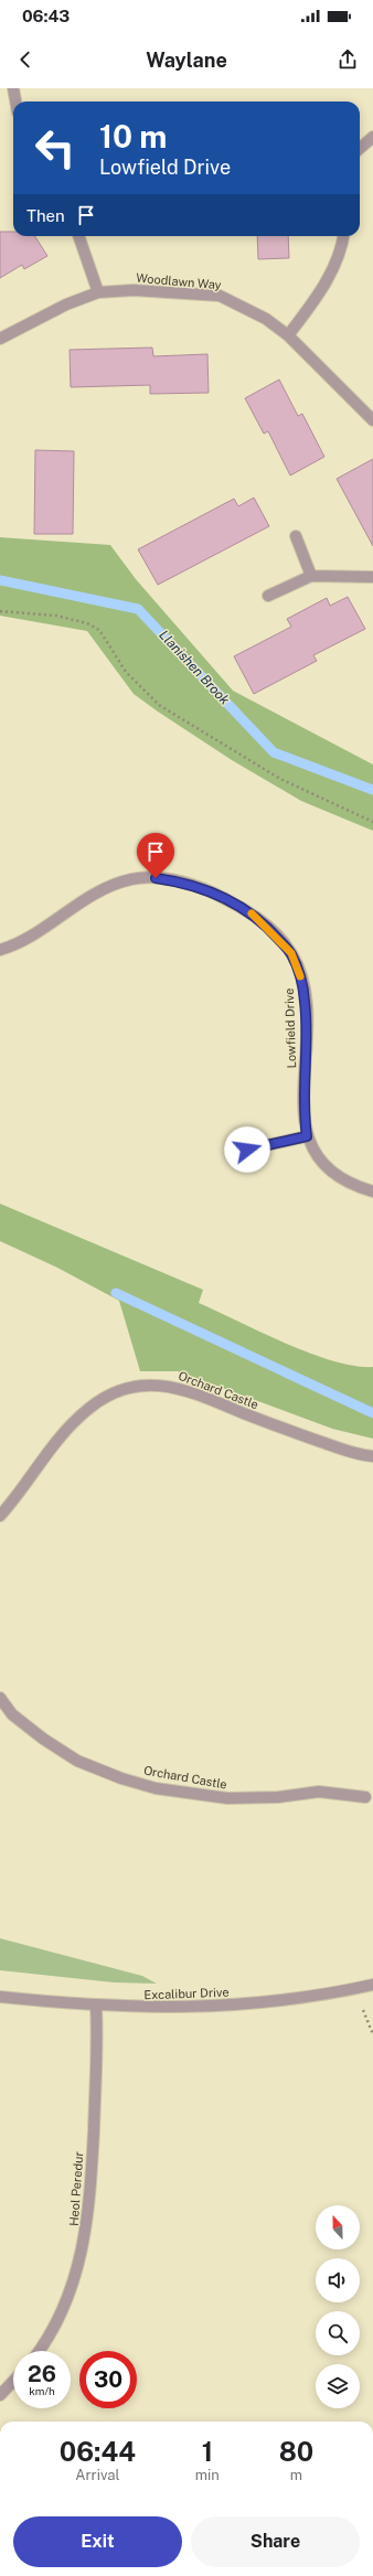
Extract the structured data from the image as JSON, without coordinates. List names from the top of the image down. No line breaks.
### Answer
{"streets":{"street":["Woodlawn Way","Lowfield Drive","Orchard Castle","Excalibur Drive","Heol Peredur"]},"crossings":[["Excalibur Drive","Heol Peredur"]],"water":["Llanishen Brook"],"north":"top","page":{"status":"06:43","header":"Waylane","turn":["10 m","Lowfield Drive"],"then":"Then","speed":"26 km/h","limit":"30","eta":["06:44","Arrival","1","min","80","m"],"buttons":["Exit","Share"]}}
